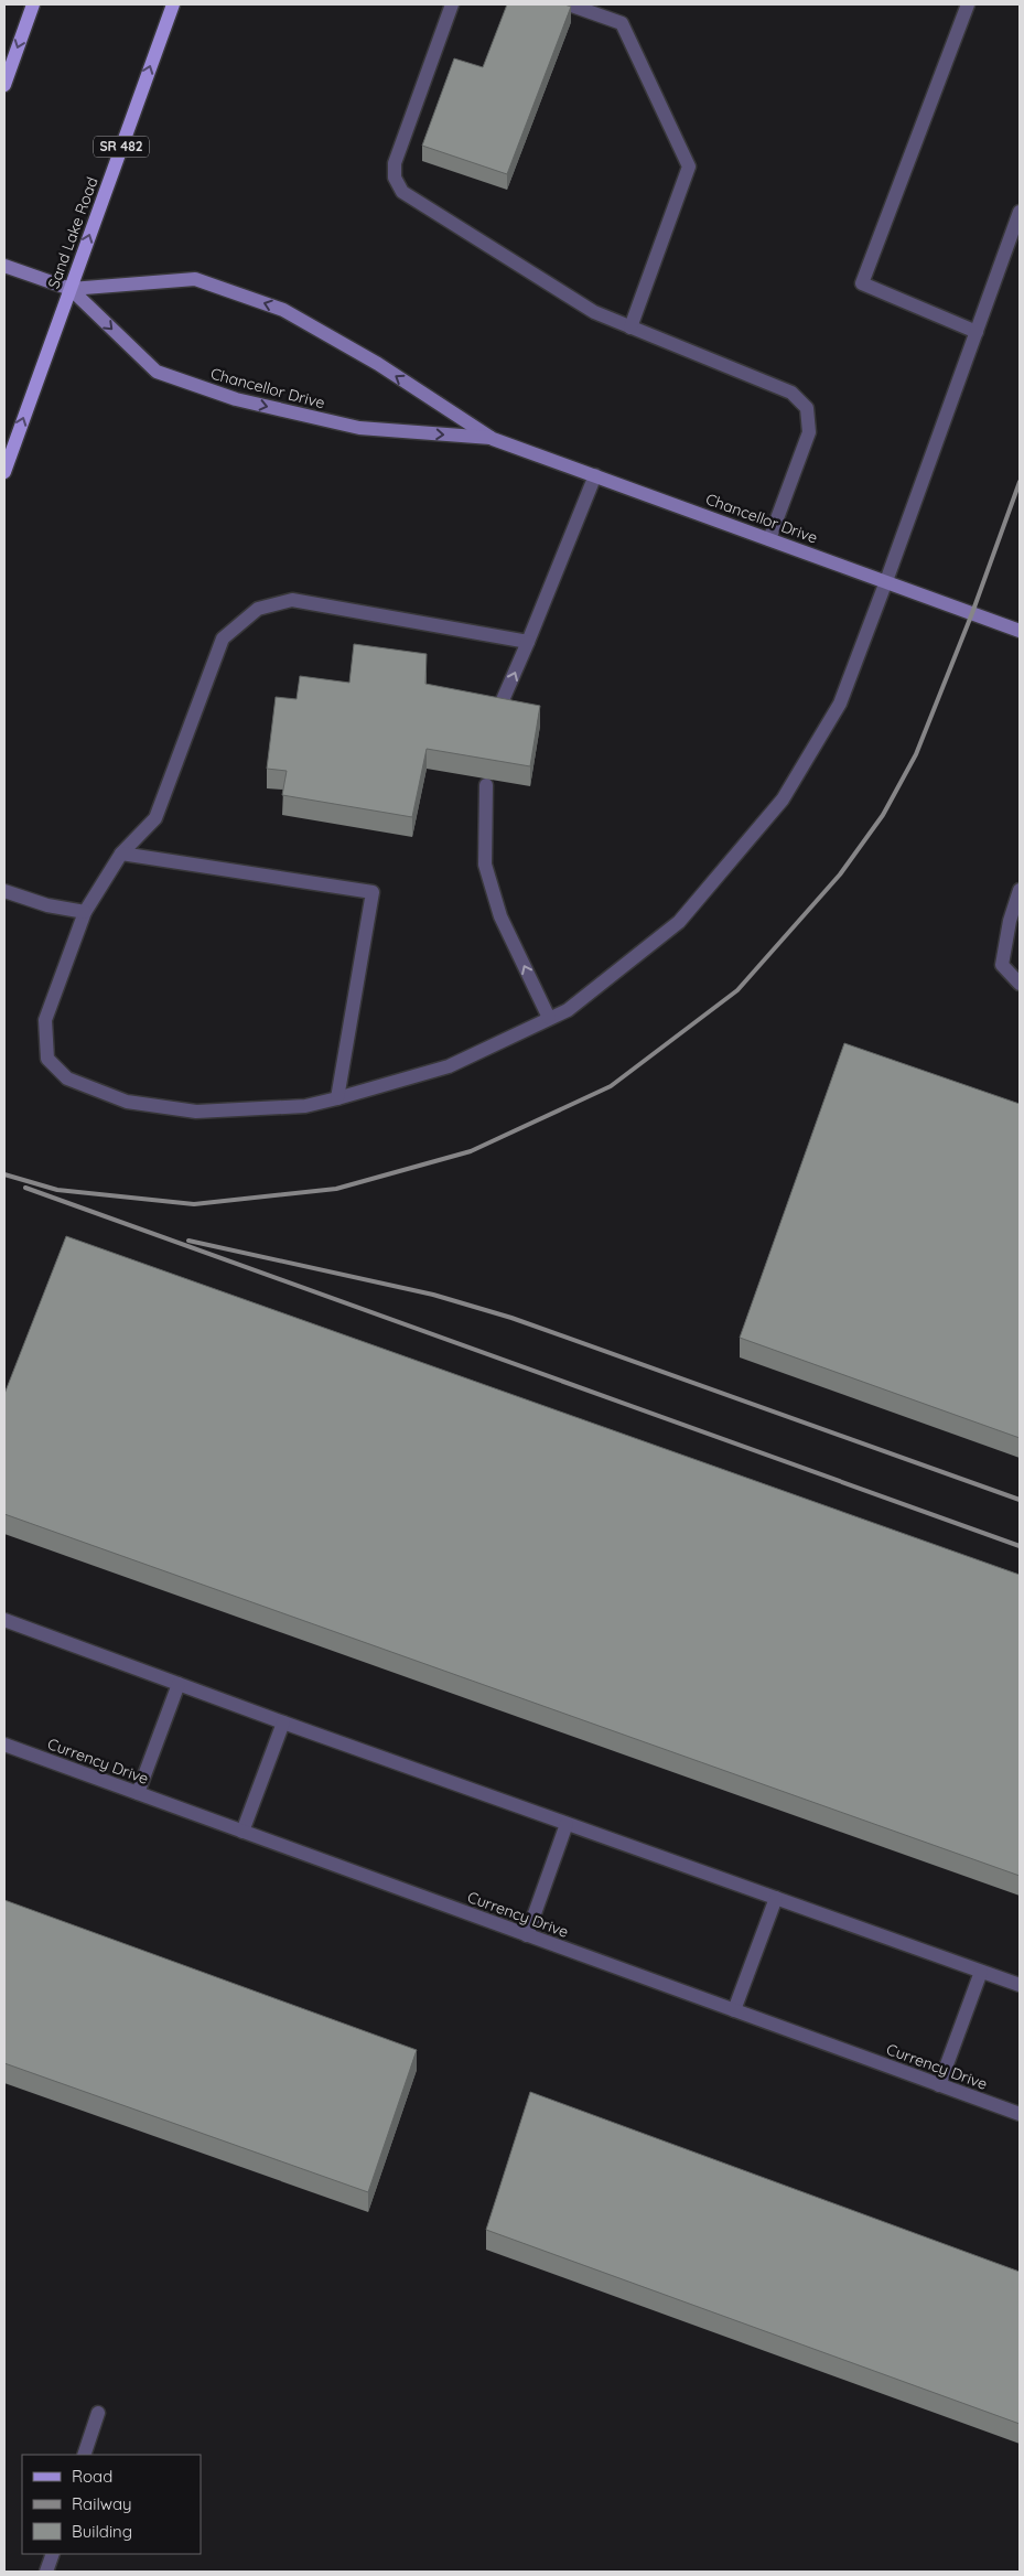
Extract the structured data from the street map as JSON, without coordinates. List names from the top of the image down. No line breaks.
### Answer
{"streets":{"main road":["SR 482","Sand Lake Road"],"street":["Chancellor Drive","Currency Drive"]},"crossings":[["Sand Lake Road","Chancellor Drive"]],"one_way":["Sand Lake Road"],"legend":["Road","Railway","Building"]}
